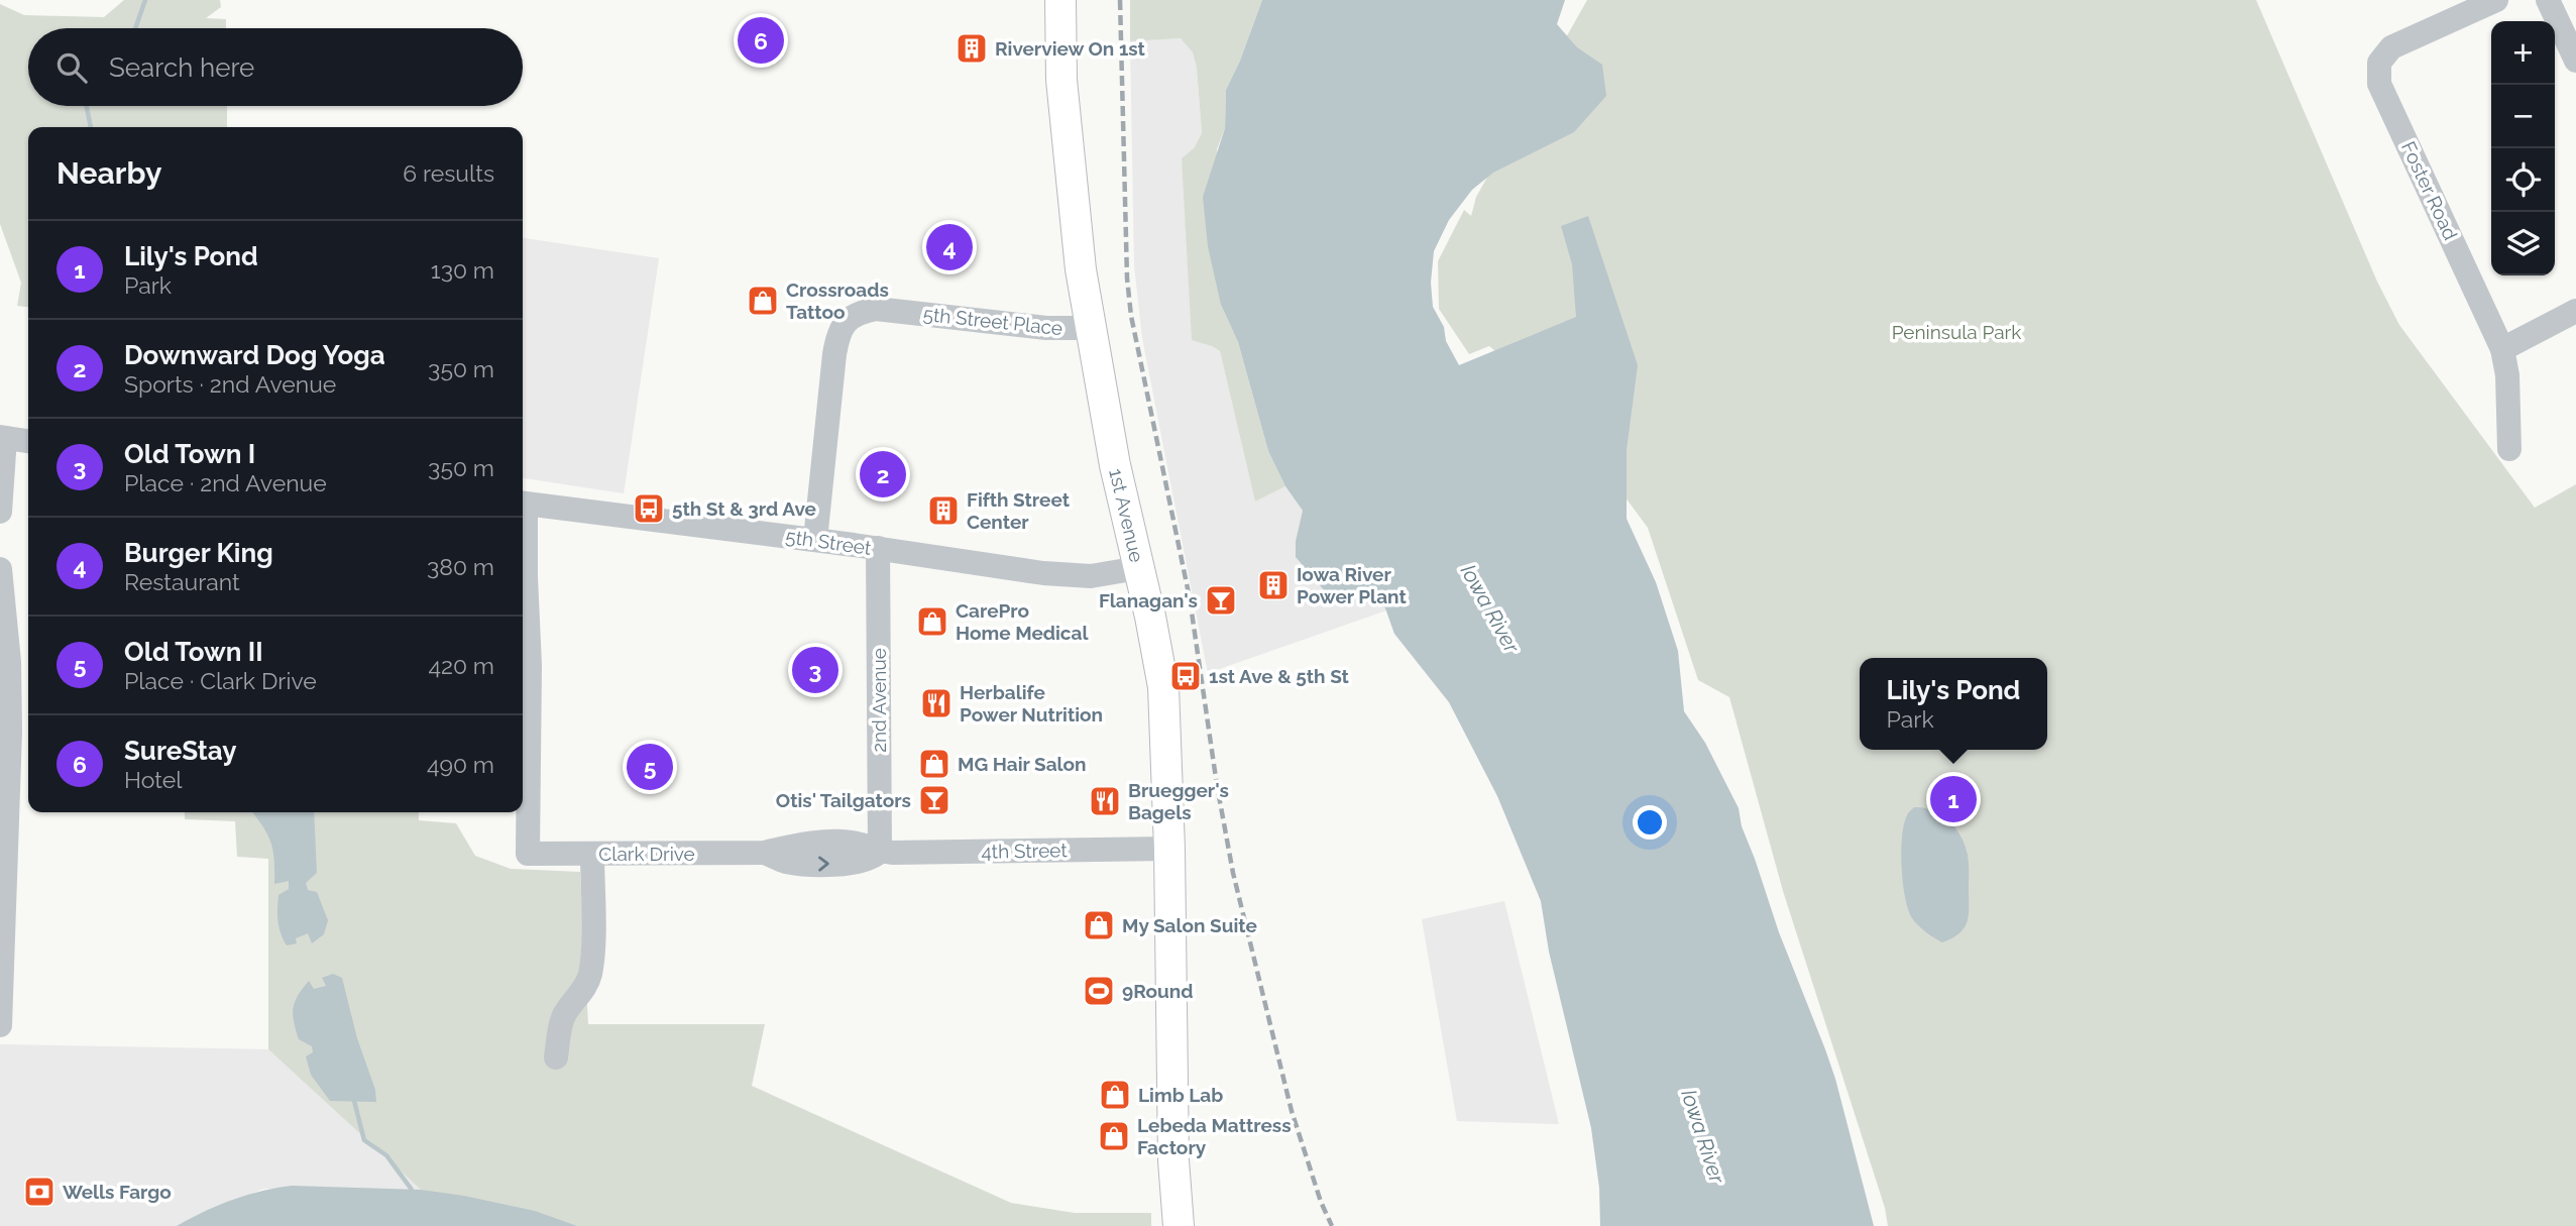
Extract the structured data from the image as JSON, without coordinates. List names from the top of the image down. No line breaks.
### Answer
{"streets":{"main road":["1st Avenue"],"street":["Foster Road","5th Street Place","5th Street","2nd Avenue","4th Street","Clark Drive"]},"crossings":[["5th Street Place","1st Avenue"],["5th Street Place","5th Street"],["1st Avenue","5th Street"],["1st Avenue","4th Street"],["5th Street","2nd Avenue"],["2nd Avenue","4th Street"],["2nd Avenue","Clark Drive"],["4th Street","Clark Drive"]],"water":["Iowa River"],"parks":["Peninsula Park"],"places":{"building":["Riverview On 1st","Fifth Street Center","Iowa River Power Plant"],"shop":["Crossroads Tattoo","CarePro Home Medical","MG Hair Salon","My Salon Suite","Limb Lab","Lebeda Mattress Factory"],"bus stop":["5th St & 3rd Ave","1st Ave & 5th St"],"bar":["Flanagan's","Otis' Tailgators"],"restaurant":["Herbalife Power Nutrition","Bruegger's Bagels"],"sports":["9Round"],"bank":["Wells Fargo"]},"page":{"pins":["6","4","2","3","5","1"],"map_buttons":["+","−"],"search":"Search here","heading":["Nearby","6 results"],"list":[{"mark":"1","name":"Lily's Pond","note":"Park","value":"130 m"},{"mark":"2","name":"Downward Dog Yoga","note":"Sports · 2nd Avenue","value":"350 m"},{"mark":"3","name":"Old Town I","note":"Place · 2nd Avenue","value":"350 m"},{"mark":"4","name":"Burger King","note":"Restaurant","value":"380 m"},{"mark":"5","name":"Old Town II","note":"Place · Clark Drive","value":"420 m"},{"mark":"6","name":"SureStay","note":"Hotel","value":"490 m"}],"popup":["Lily's Pond","Park"]}}
